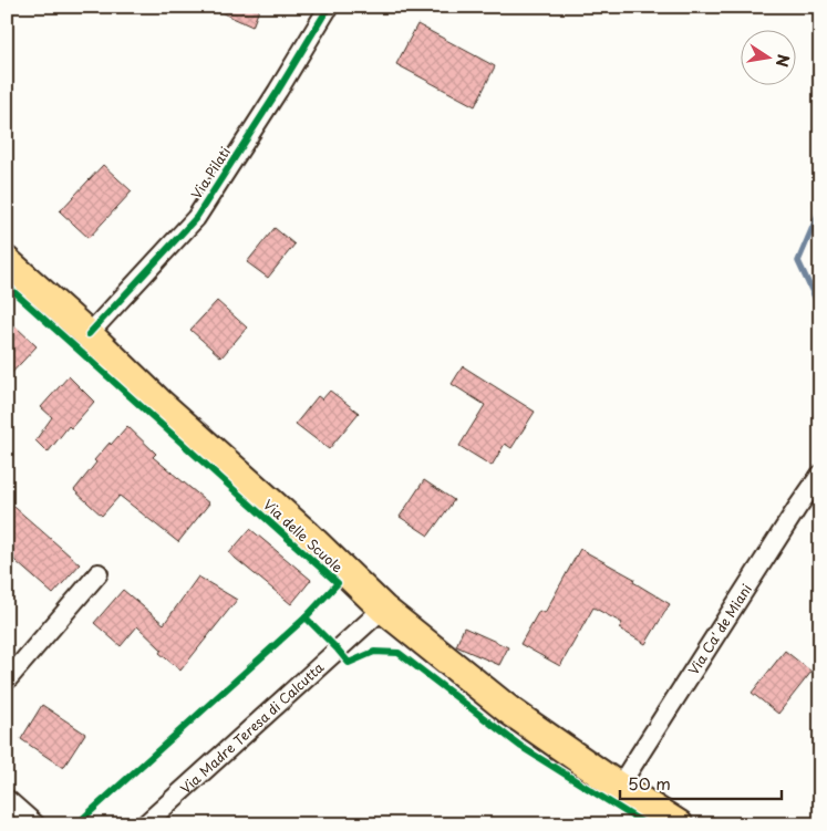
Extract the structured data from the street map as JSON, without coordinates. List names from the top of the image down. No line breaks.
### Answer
{"streets":{"main road":["Via delle Scuole"],"street":["Via Pilati","Via Ca' de Miani","Via Madre Teresa di Calcutta"]},"crossings":[["Via Pilati","Via delle Scuole"],["Via delle Scuole","Via Ca' de Miani"],["Via delle Scuole","Via Madre Teresa di Calcutta"]],"scale_bar":"50 m","north":"right"}
